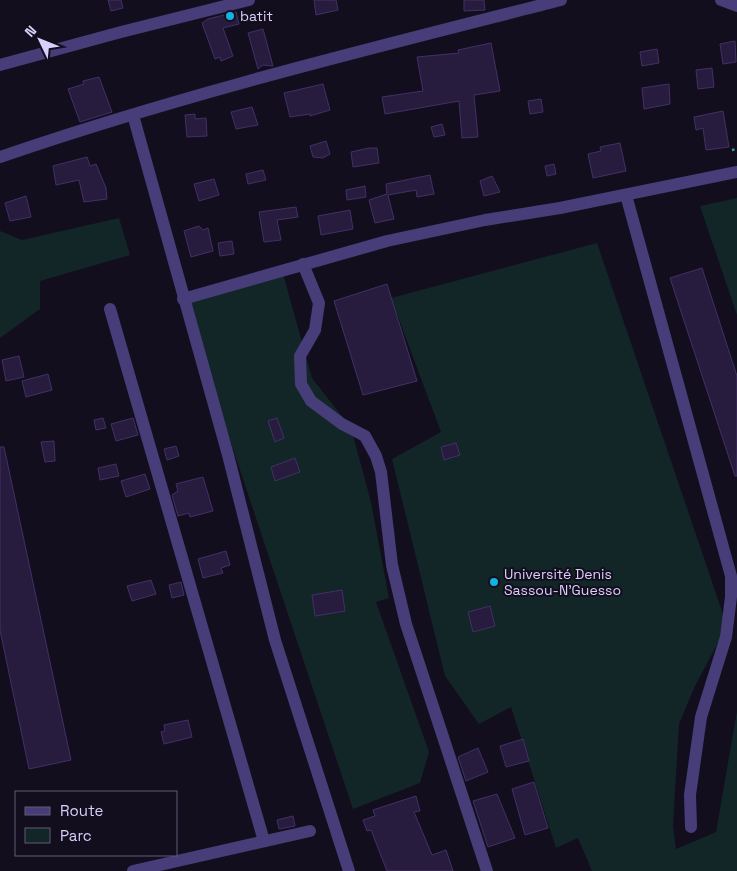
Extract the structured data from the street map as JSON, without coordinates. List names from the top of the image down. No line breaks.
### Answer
{"places":["batit","Université Denis Sassou-N'Guesso"],"legend":["Route","Parc"],"north":"top left"}
